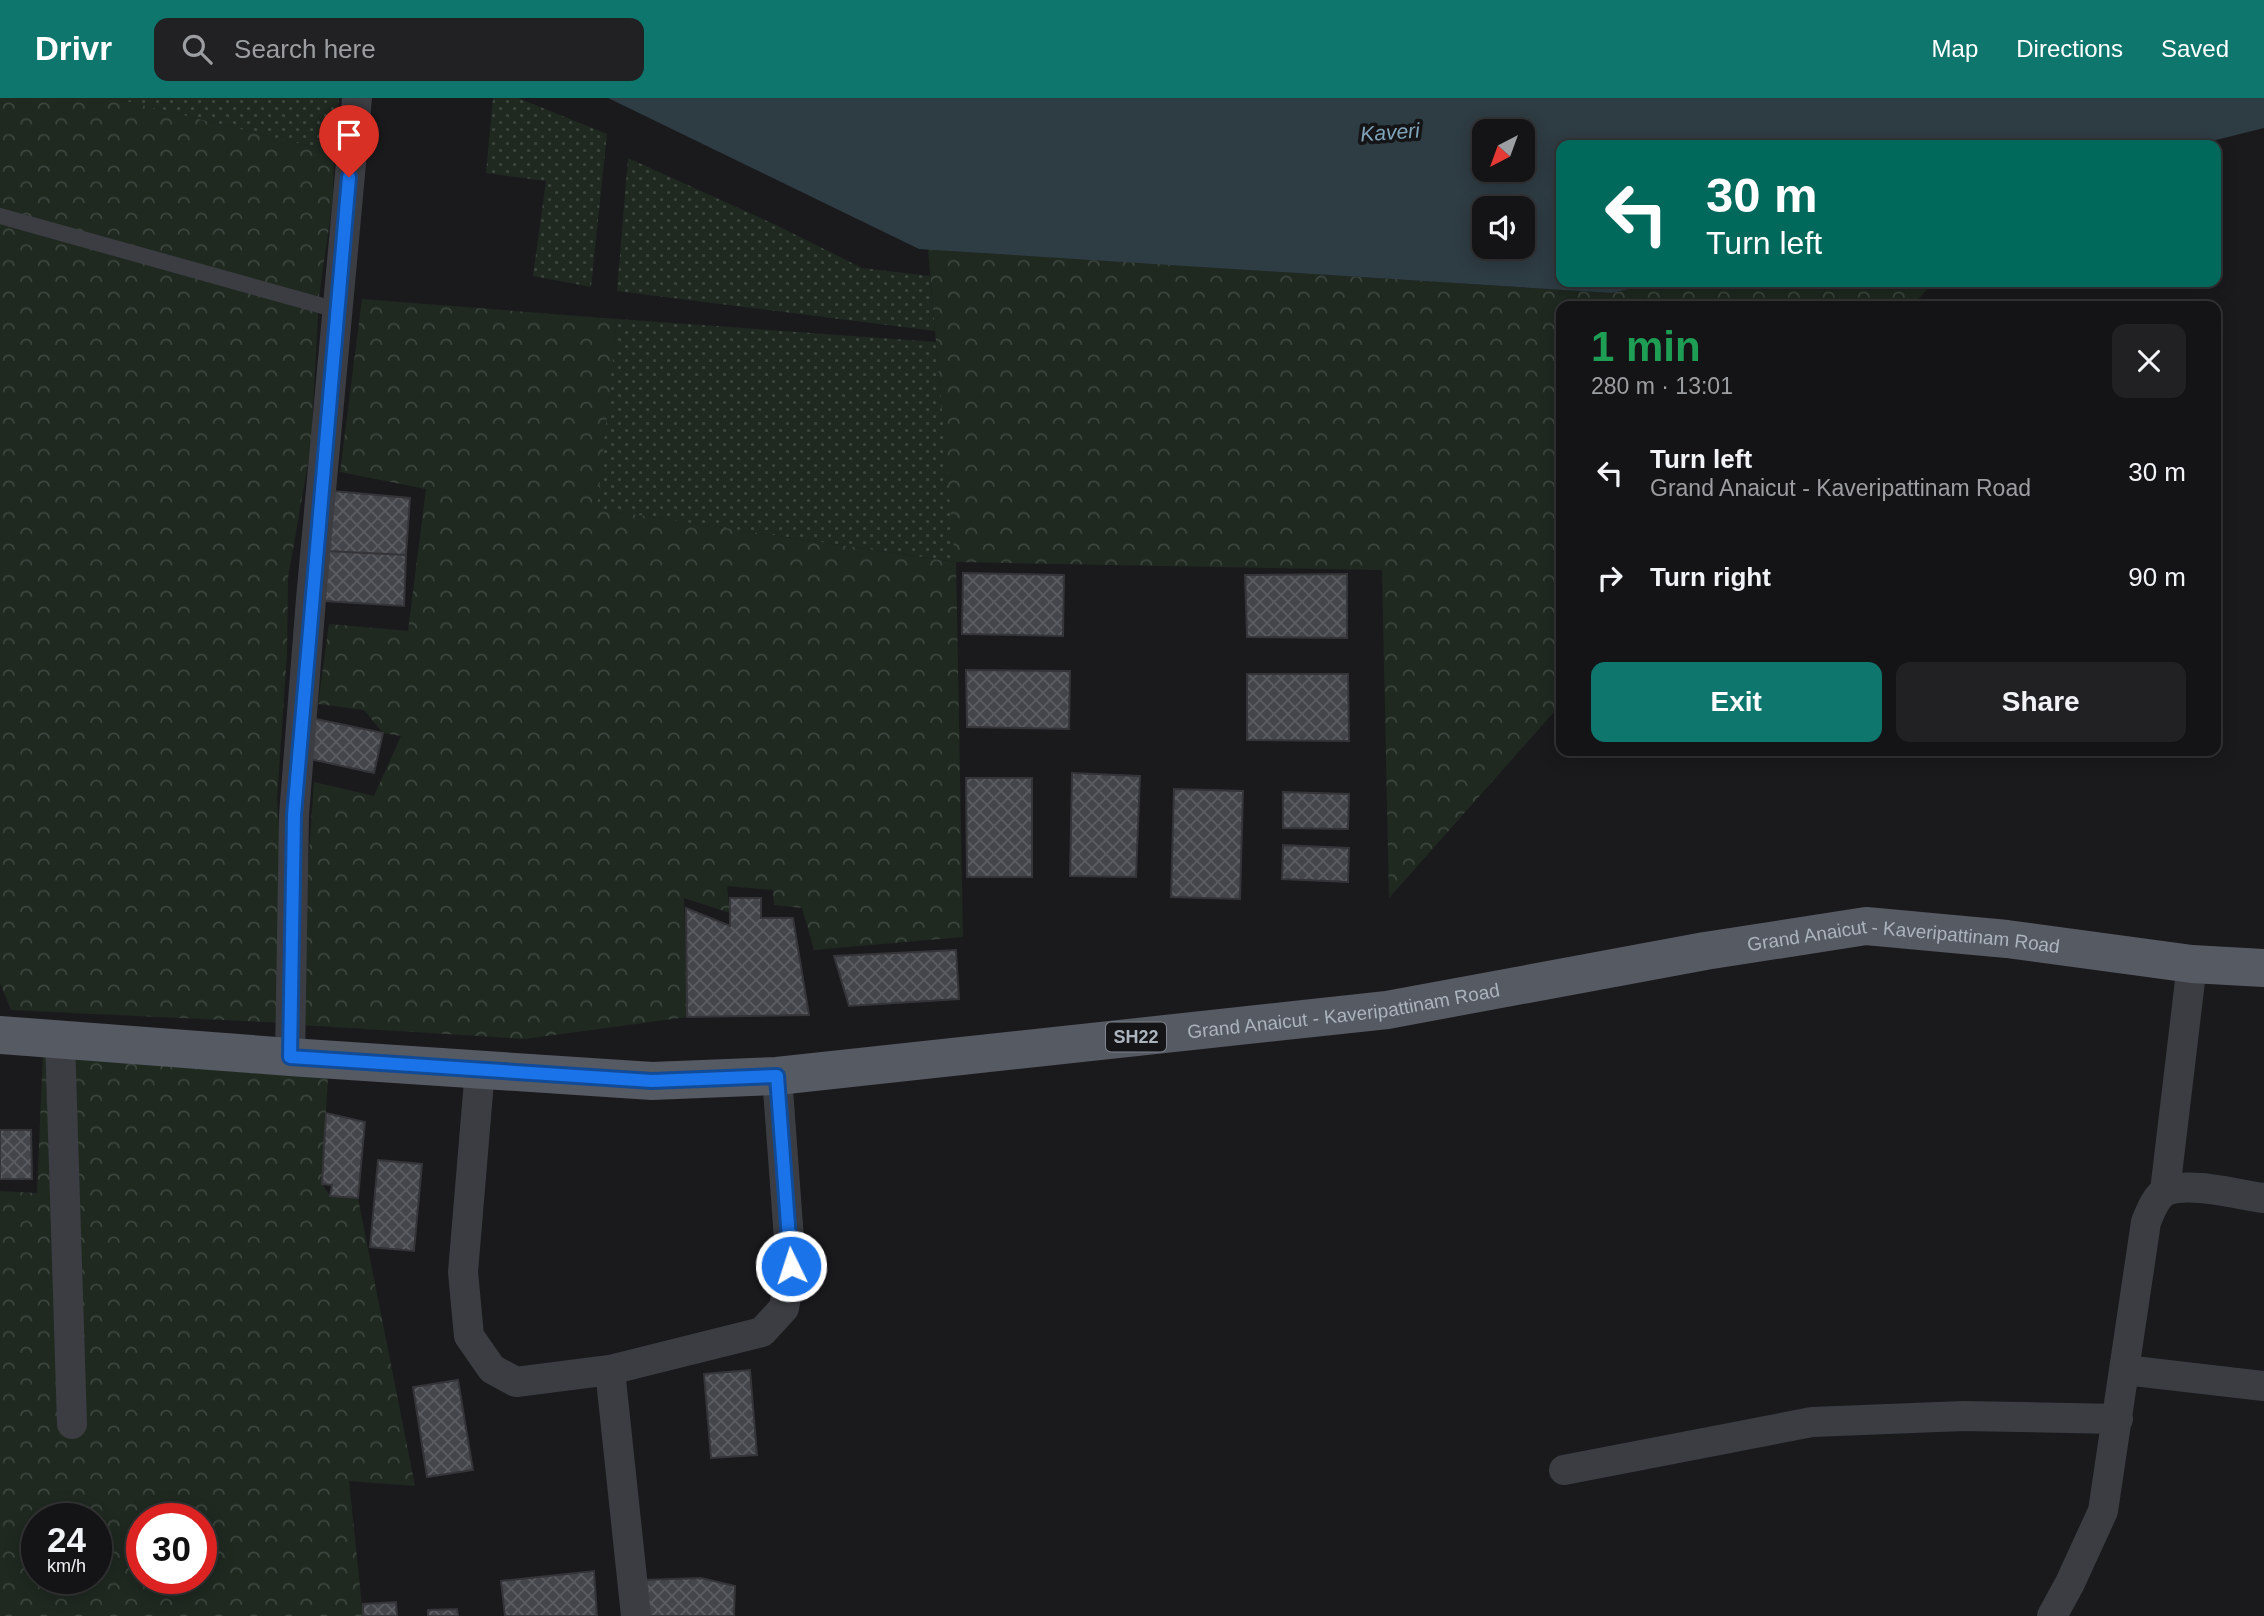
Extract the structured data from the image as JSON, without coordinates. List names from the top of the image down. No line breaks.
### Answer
{"streets":{"main road":["Grand Anaicut - Kaveripattinam Road","SH22"]},"water":["Kaveri"],"north":"bottom left","page":{"header":"Drivr","search":"Search here","nav":["Map","Directions","Saved"],"turn":["30 m","Turn left"],"heading":["1 min","280 m · 13:01"],"list":[{"name":"Turn left","note":"Grand Anaicut - Kaveripattinam Road","value":"30 m"},{"name":"Turn right","value":"90 m"}],"buttons":["Exit","Share"],"speed":"24 km/h","limit":"30"}}
